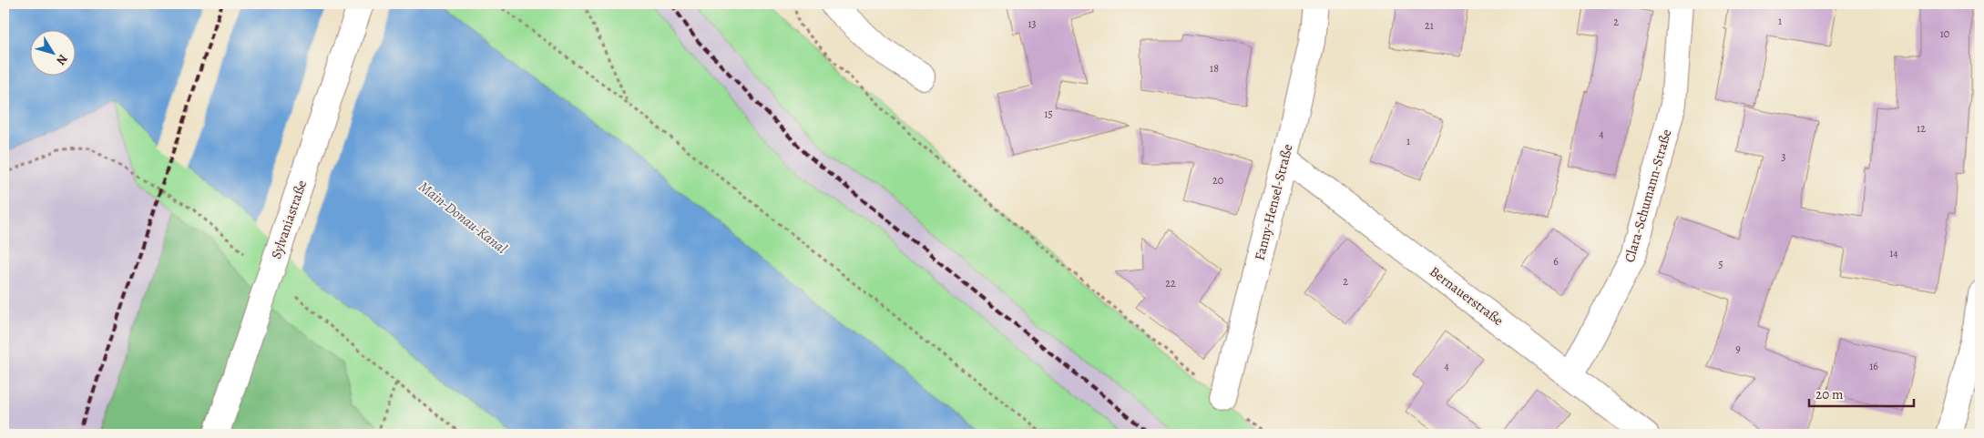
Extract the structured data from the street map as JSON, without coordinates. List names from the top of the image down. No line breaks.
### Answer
{"streets":{"street":["Clara-Schumann-Straße","Fanny-Hensel-Straße","Sylvaniastraße","Bernauerstraße"]},"crossings":[["Clara-Schumann-Straße","Bernauerstraße"],["Fanny-Hensel-Straße","Bernauerstraße"]],"water":["Main-Donau-Kanal"],"house_numbers":["1","2","13","21","10","18","15","12","4","1","3","20","14","6","5","2","22","9","4","16"],"scale_bar":"20 m","north":"bottom right"}
